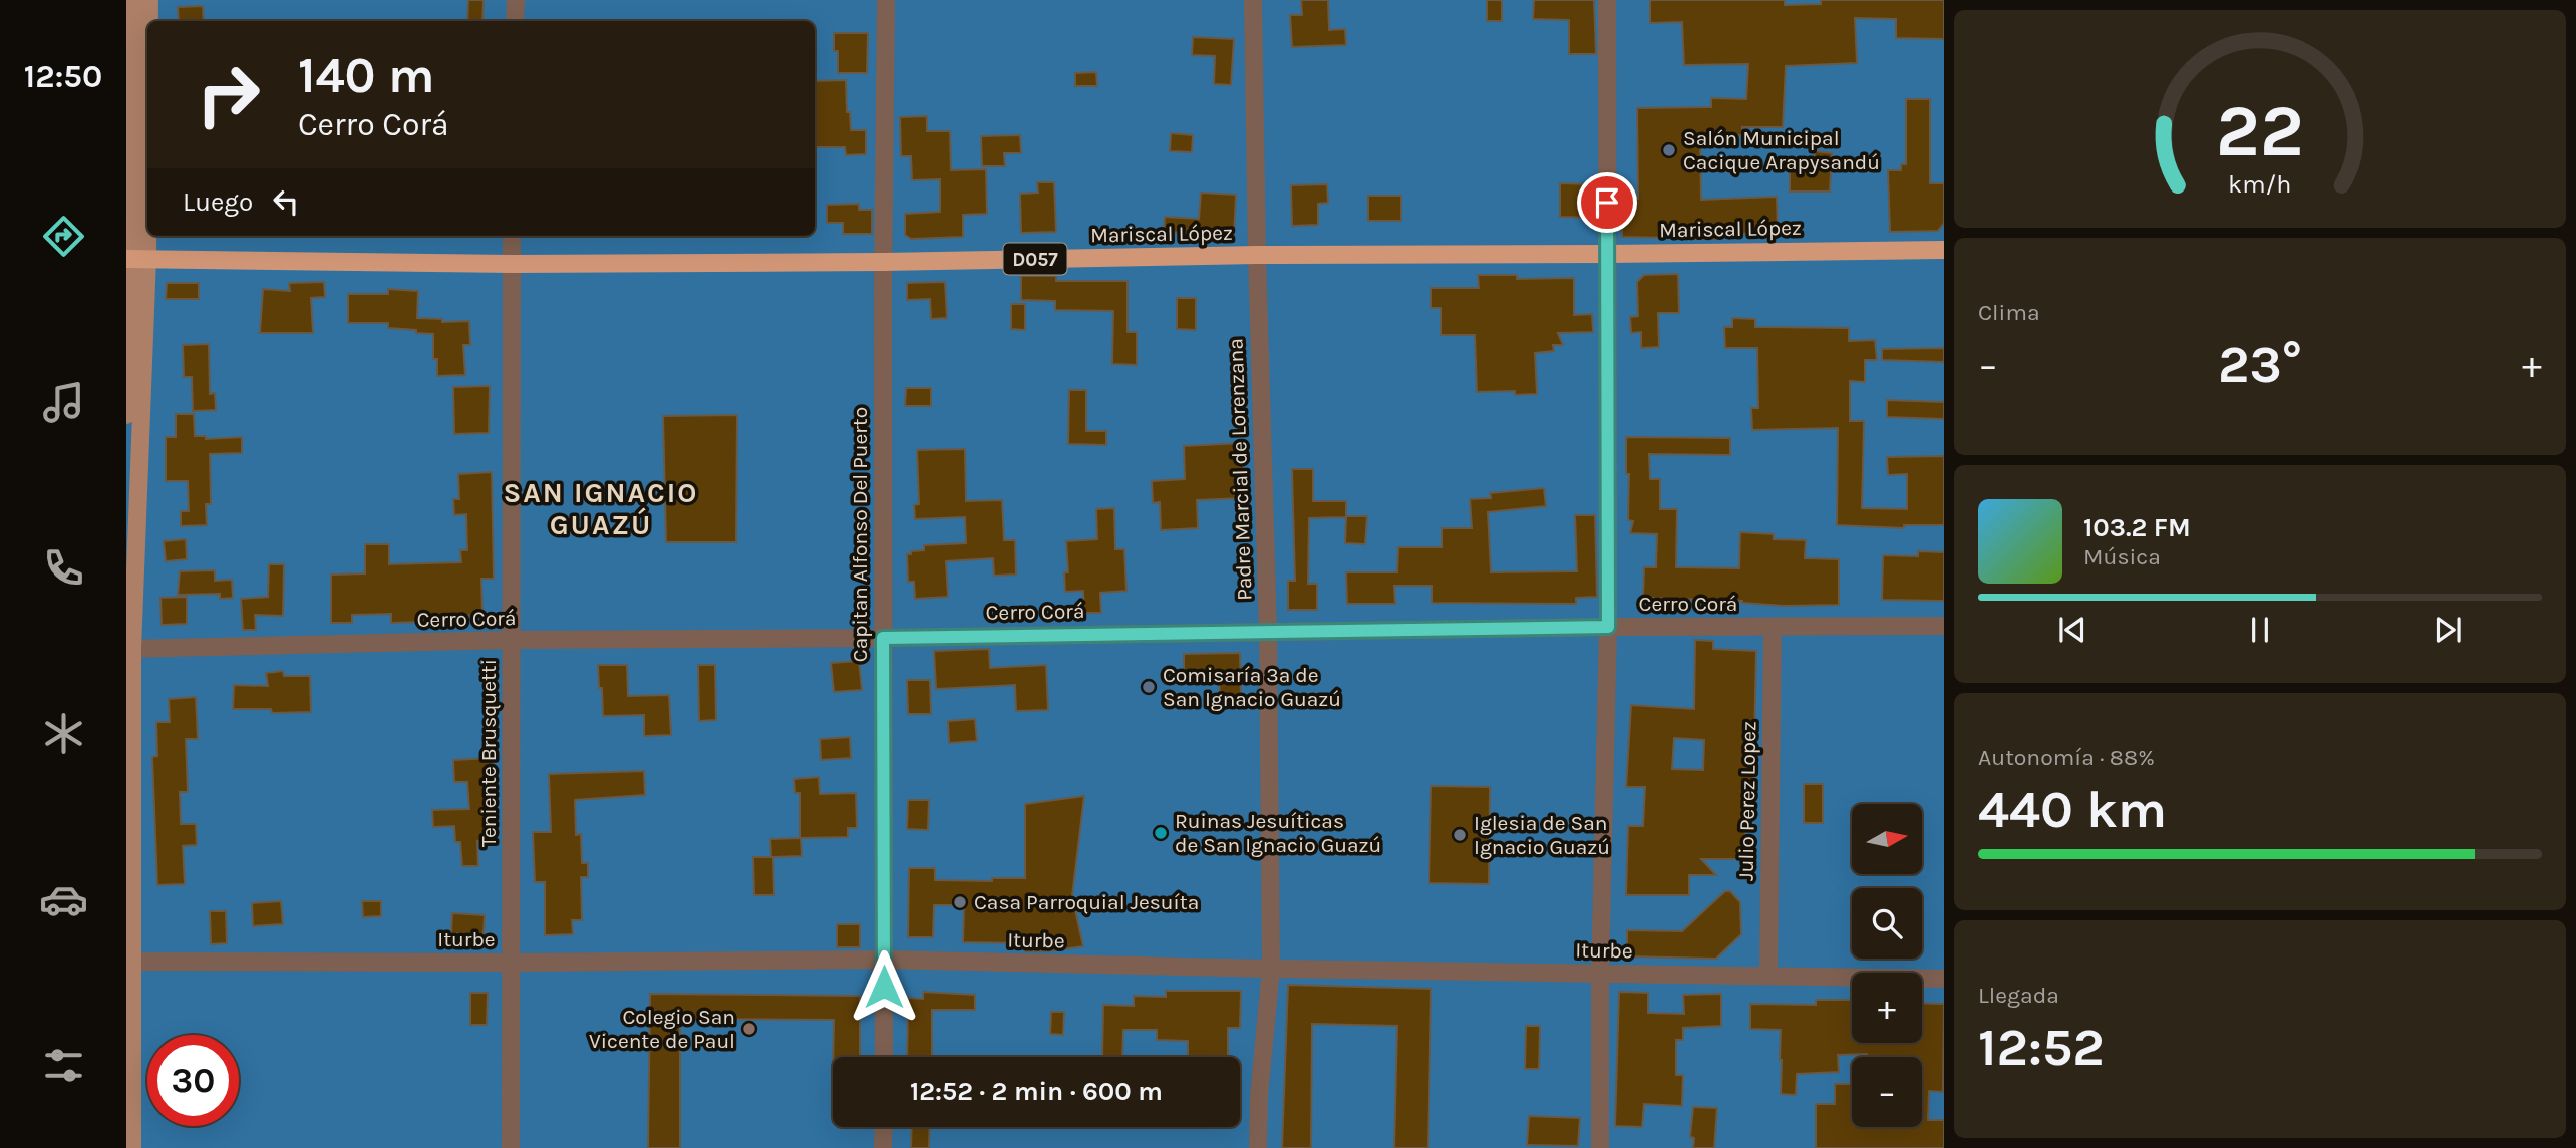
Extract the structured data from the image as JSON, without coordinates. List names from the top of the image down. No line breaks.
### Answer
{"streets":{"main road":["Mariscal López","D057"],"street":["Padre Marcial de Lorenzana","Capitan Alfonso Del Puerto","Cerro Corá","Teniente Brusquetti","Julio Perez Lopez","Iturbe"]},"crossings":[["Mariscal López","Padre Marcial de Lorenzana"],["Mariscal López","Capitan Alfonso Del Puerto"],["Mariscal López","Teniente Brusquetti"],["Padre Marcial de Lorenzana","Cerro Corá"],["Padre Marcial de Lorenzana","Iturbe"],["Capitan Alfonso Del Puerto","Cerro Corá"],["Capitan Alfonso Del Puerto","Iturbe"],["Cerro Corá","Teniente Brusquetti"],["Cerro Corá","Julio Perez Lopez"],["Teniente Brusquetti","Iturbe"],["Julio Perez Lopez","Iturbe"]],"districts":["SAN IGNACIO GUAZÚ"],"places":["Salón Municipal Cacique Arapysandú","Comisaría 3ª de San Ignacio Guazú","Ruinas Jesuíticas de San Ignacio Guazú","Iglesia de San Ignacio Guazú","Casa Parroquial Jesuíta","Colegio San Vicente de Paul"],"north":"right","page":{"tabs":"12:50","turn":["140 m","Cerro Corá"],"then":"Luego","tile":["Clima",["Autonomía · 88%","440 km"],["Llegada","12:52"]],"heat":["−","23°","+"],"song":["103.2 FM","Música"],"map_buttons":["+","−"],"limit":"30","trip":"12:52 · 2 min · 600 m","gauge":["22","km/h"]}}
